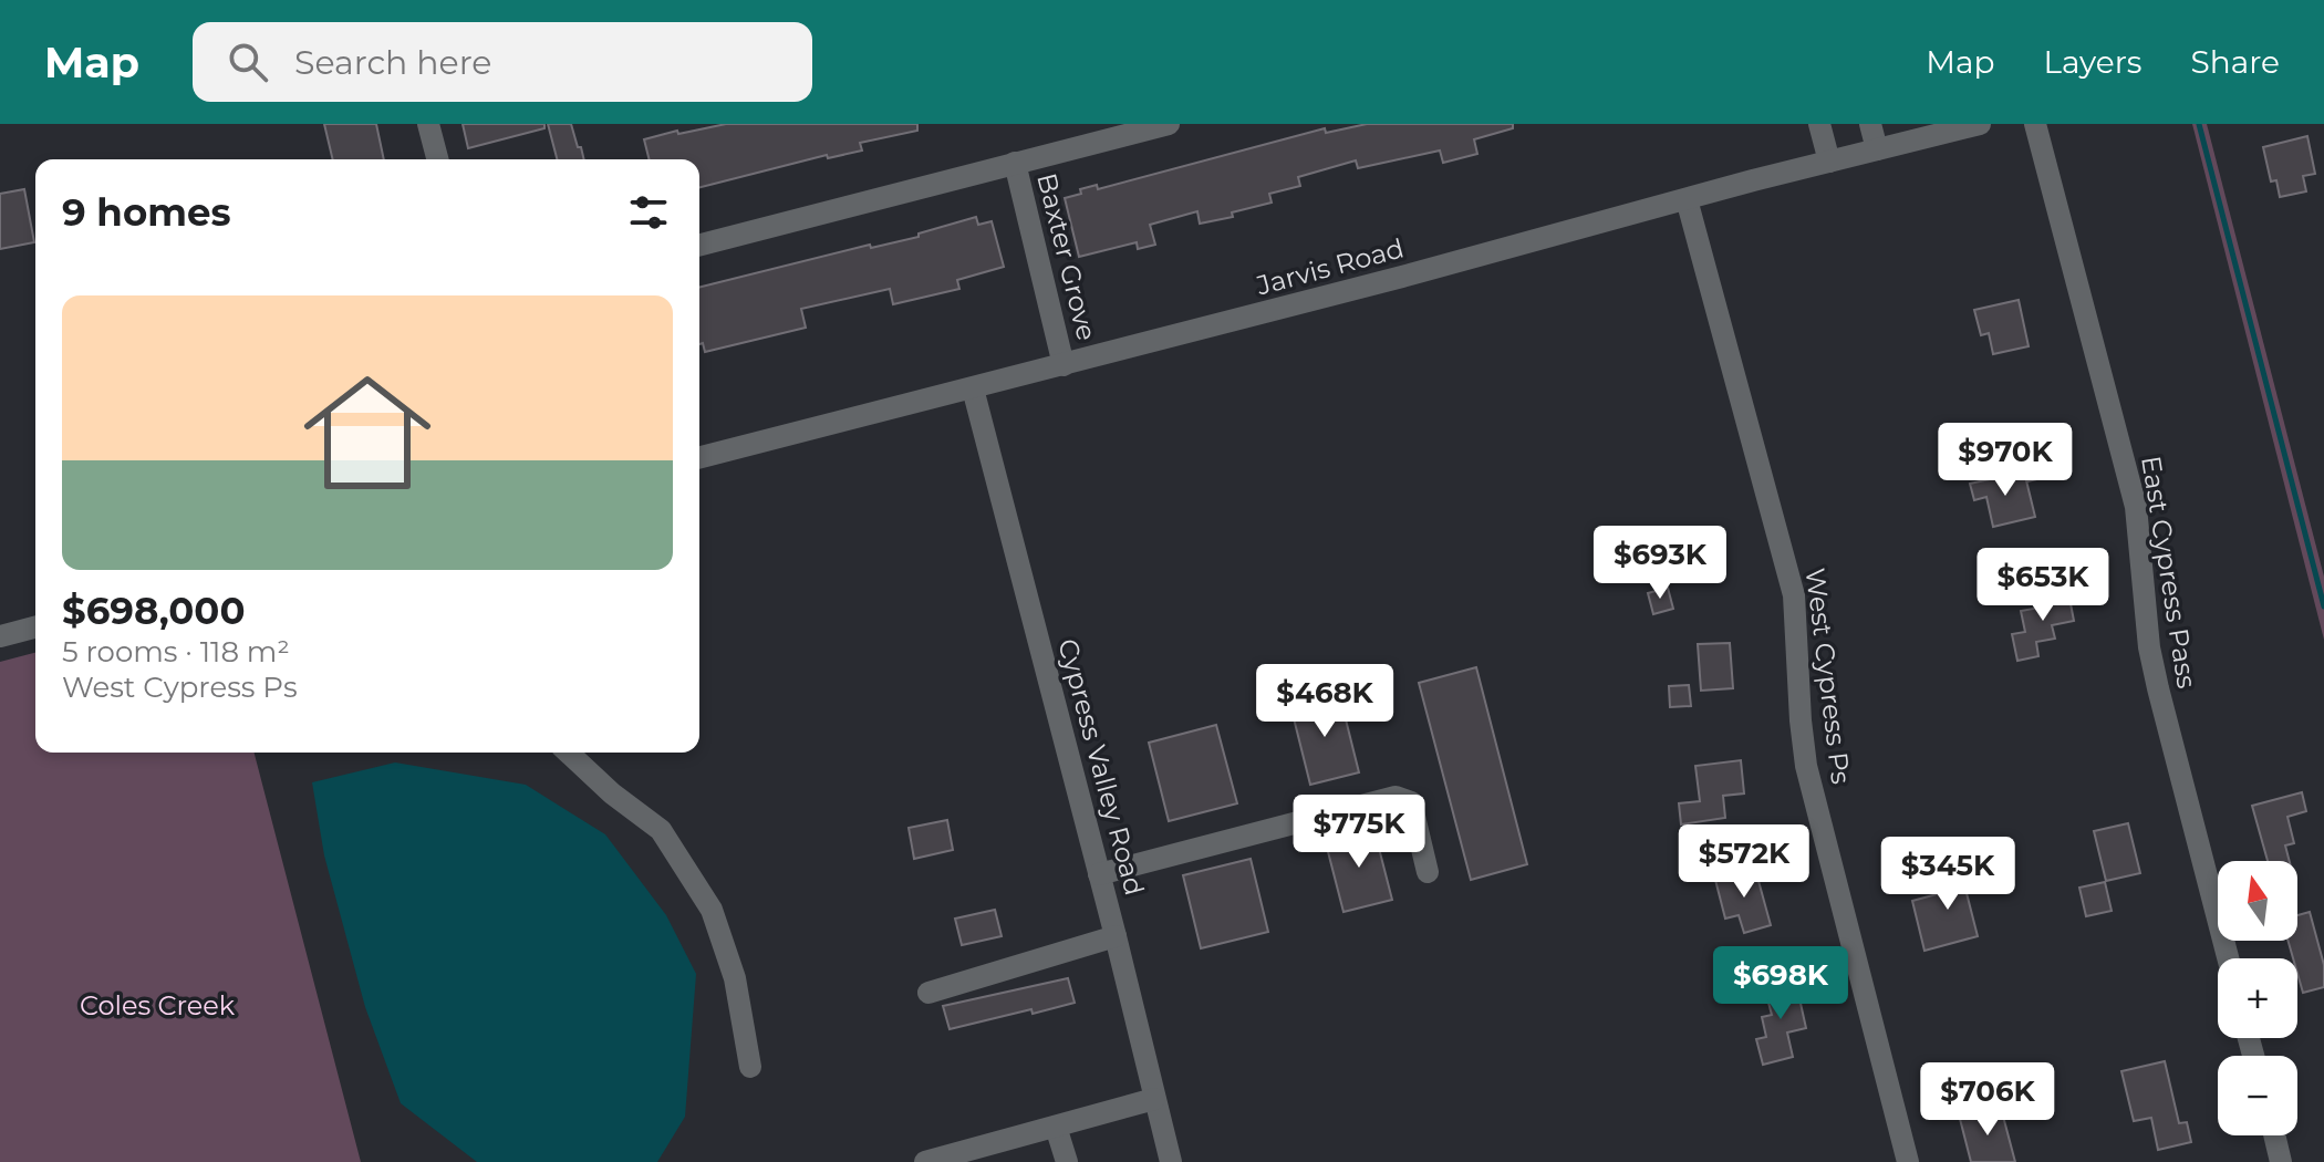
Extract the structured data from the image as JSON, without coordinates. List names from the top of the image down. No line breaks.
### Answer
{"streets":{"street":["Baxter Grove","Jarvis Road","East Cypress Pass","West Cypress Ps","Cypress Valley Road"]},"crossings":[["Baxter Grove","Jarvis Road"],["Jarvis Road","West Cypress Ps"],["Jarvis Road","Cypress Valley Road"]],"parks":["Coles Creek"],"north":"top","page":{"header":"Map","search":"Search here","nav":["Map","Layers","Share"],"heading":"9 homes","list":[{"name":"$698,000","note":"5 rooms · 118 m² · West Cypress Ps"}],"price":["$970K","$693K","$653K","$468K","$775K","$572K","$345K","$698K","$706K"],"map_buttons":["+","−"]}}
